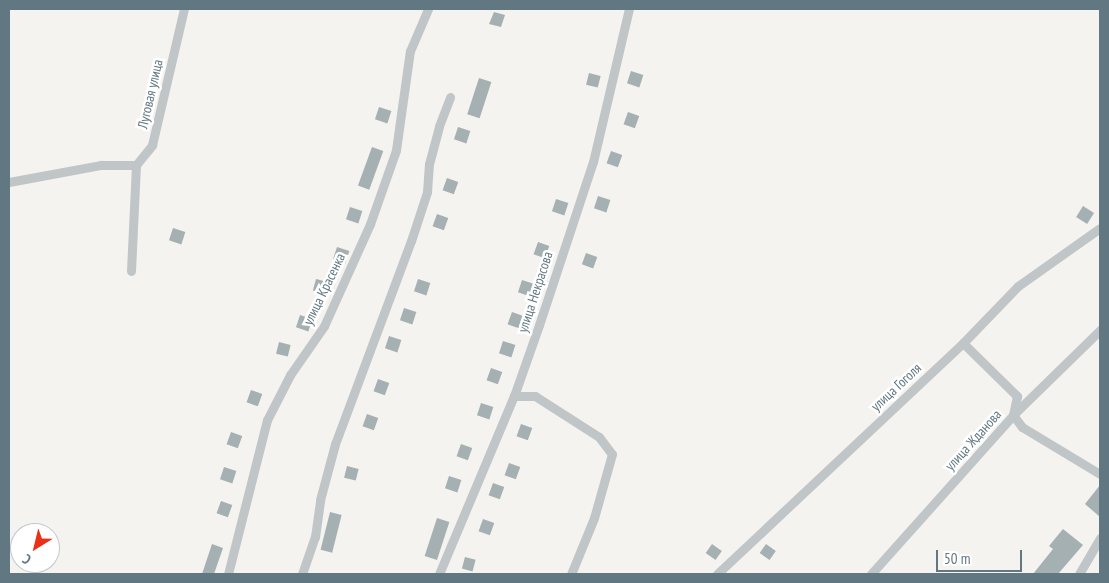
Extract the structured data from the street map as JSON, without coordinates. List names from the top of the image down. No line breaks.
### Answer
{"streets":{"street":["Луговая улица","улица Красенка","улица Некрасова","улица Гоголя","улица Жданова"]},"scale_bar":"50 m","north":"bottom left"}
